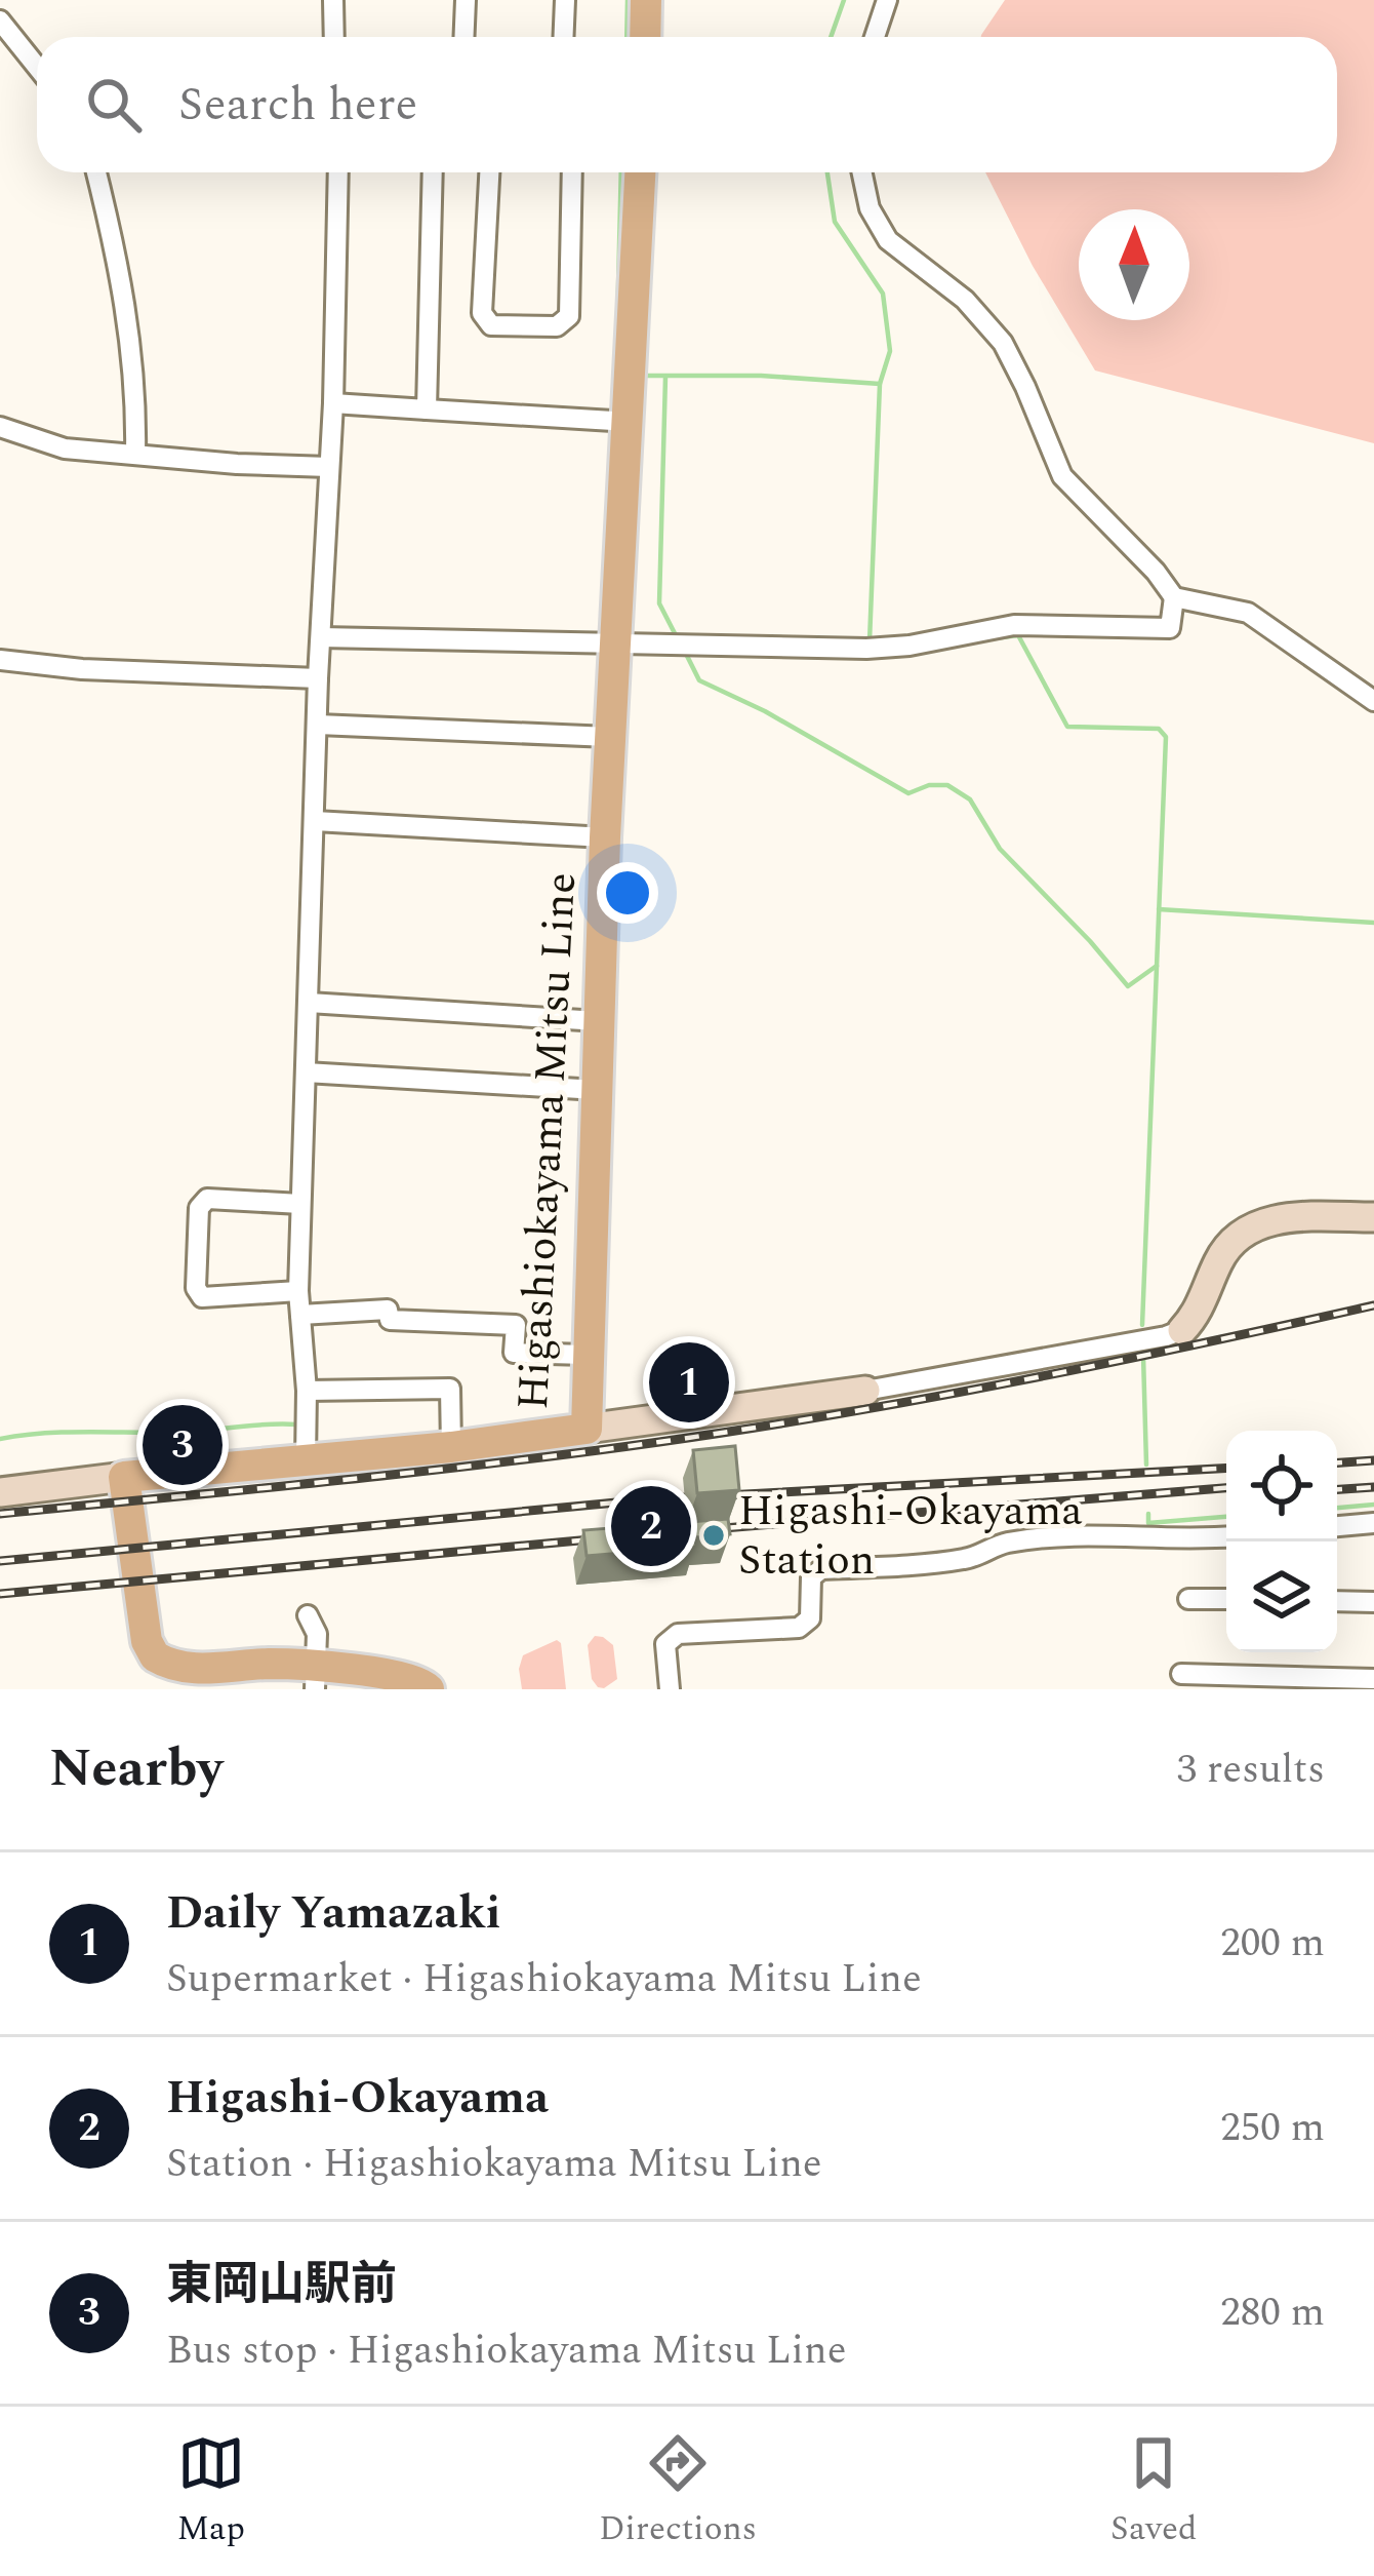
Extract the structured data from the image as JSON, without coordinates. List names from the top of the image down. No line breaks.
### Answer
{"streets":{"main road":["Higashiokayama Mitsu Line"]},"places":["Higashi-Okayama Station"],"north":"top","page":{"search":"Search here","pins":["1","3","2"],"heading":["Nearby","3 results"],"list":[{"mark":"1","name":"Daily Yamazaki","note":"Supermarket · Higashiokayama Mitsu Line","value":"200 m"},{"mark":"2","name":"Higashi-Okayama","note":"Station · Higashiokayama Mitsu Line","value":"250 m"},{"mark":"3","name":"東岡山駅前","note":"Bus stop · Higashiokayama Mitsu Line","value":"280 m"}],"nav":["Map","Directions","Saved"]}}
